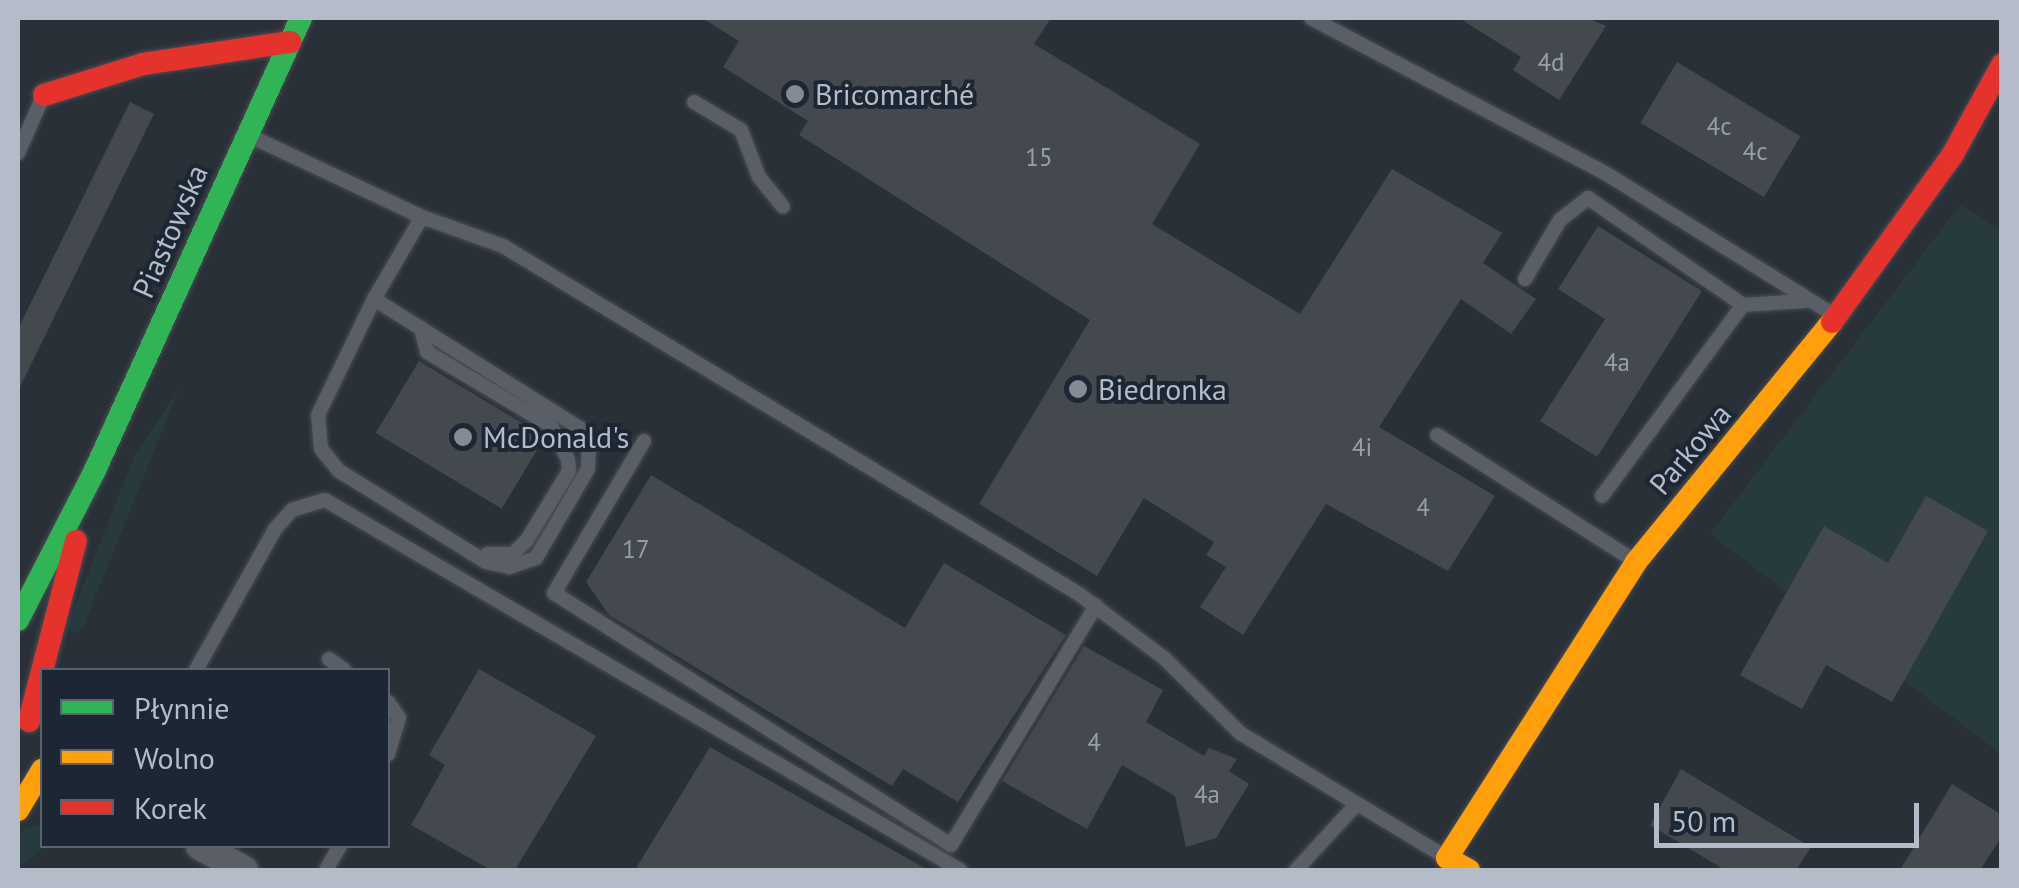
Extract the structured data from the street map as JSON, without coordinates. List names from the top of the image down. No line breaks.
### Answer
{"streets":{"street":["Piastowska","Parkowa"]},"places":["Bricomarché","Biedronka","McDonald's"],"house_numbers":["4d","4c","4c","15","4a","4i","4","17","4","4a"],"legend":["Płynnie","Wolno","Korek"],"scale_bar":"50 m"}
